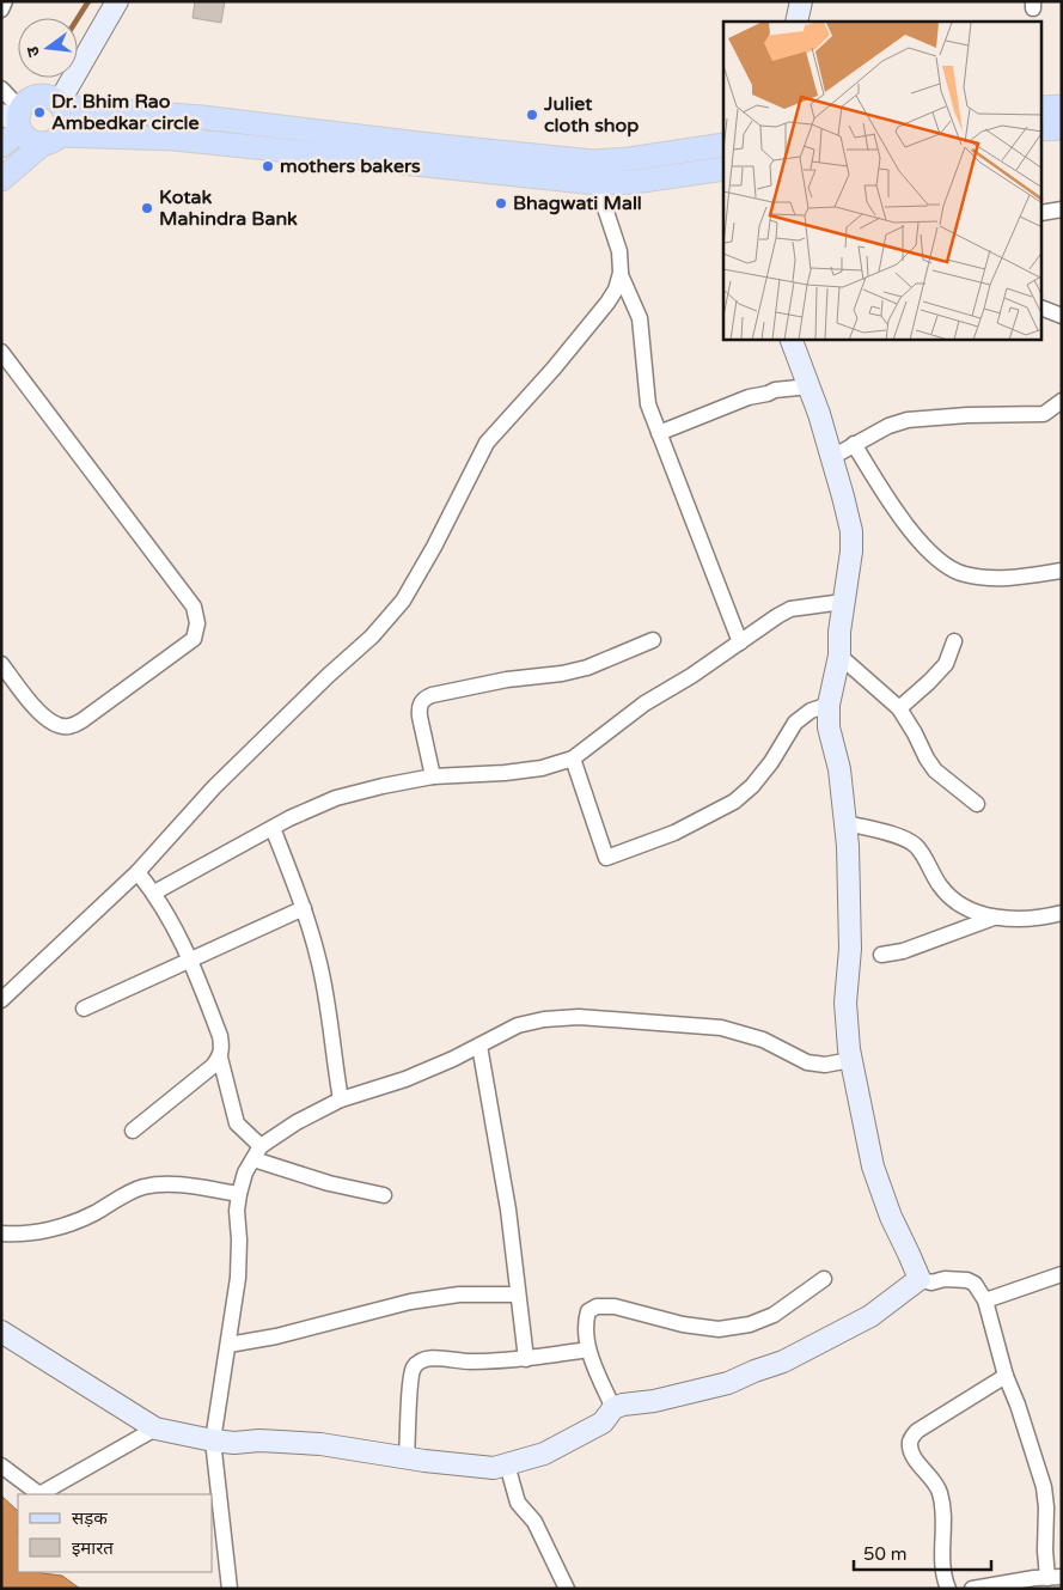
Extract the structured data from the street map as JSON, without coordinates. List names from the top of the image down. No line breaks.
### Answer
{"places":["Dr. Bhim Rao Ambedkar circle","Juliet cloth shop","mothers bakers","Bhagwati Mall","Kotak Mahindra Bank"],"legend":["सड़क","इमारत"],"scale_bar":"50 m","north":"left"}
